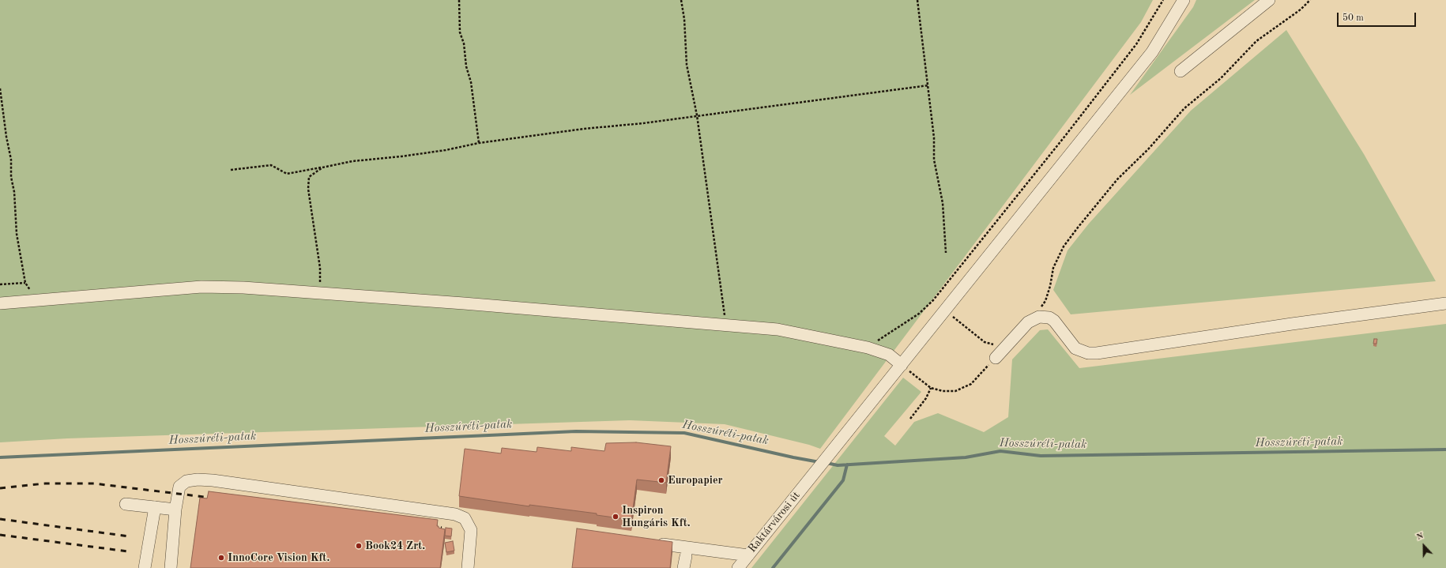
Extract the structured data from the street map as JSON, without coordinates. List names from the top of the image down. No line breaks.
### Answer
{"streets":{"street":["Raktárvárosi út"]},"water":["Hosszúréti-patak"],"places":["Europapier","Inspiron Hungáris Kft.","Book24 Zrt.","InnoCore Vision Kft."],"scale_bar":"50 m","north":"top"}
